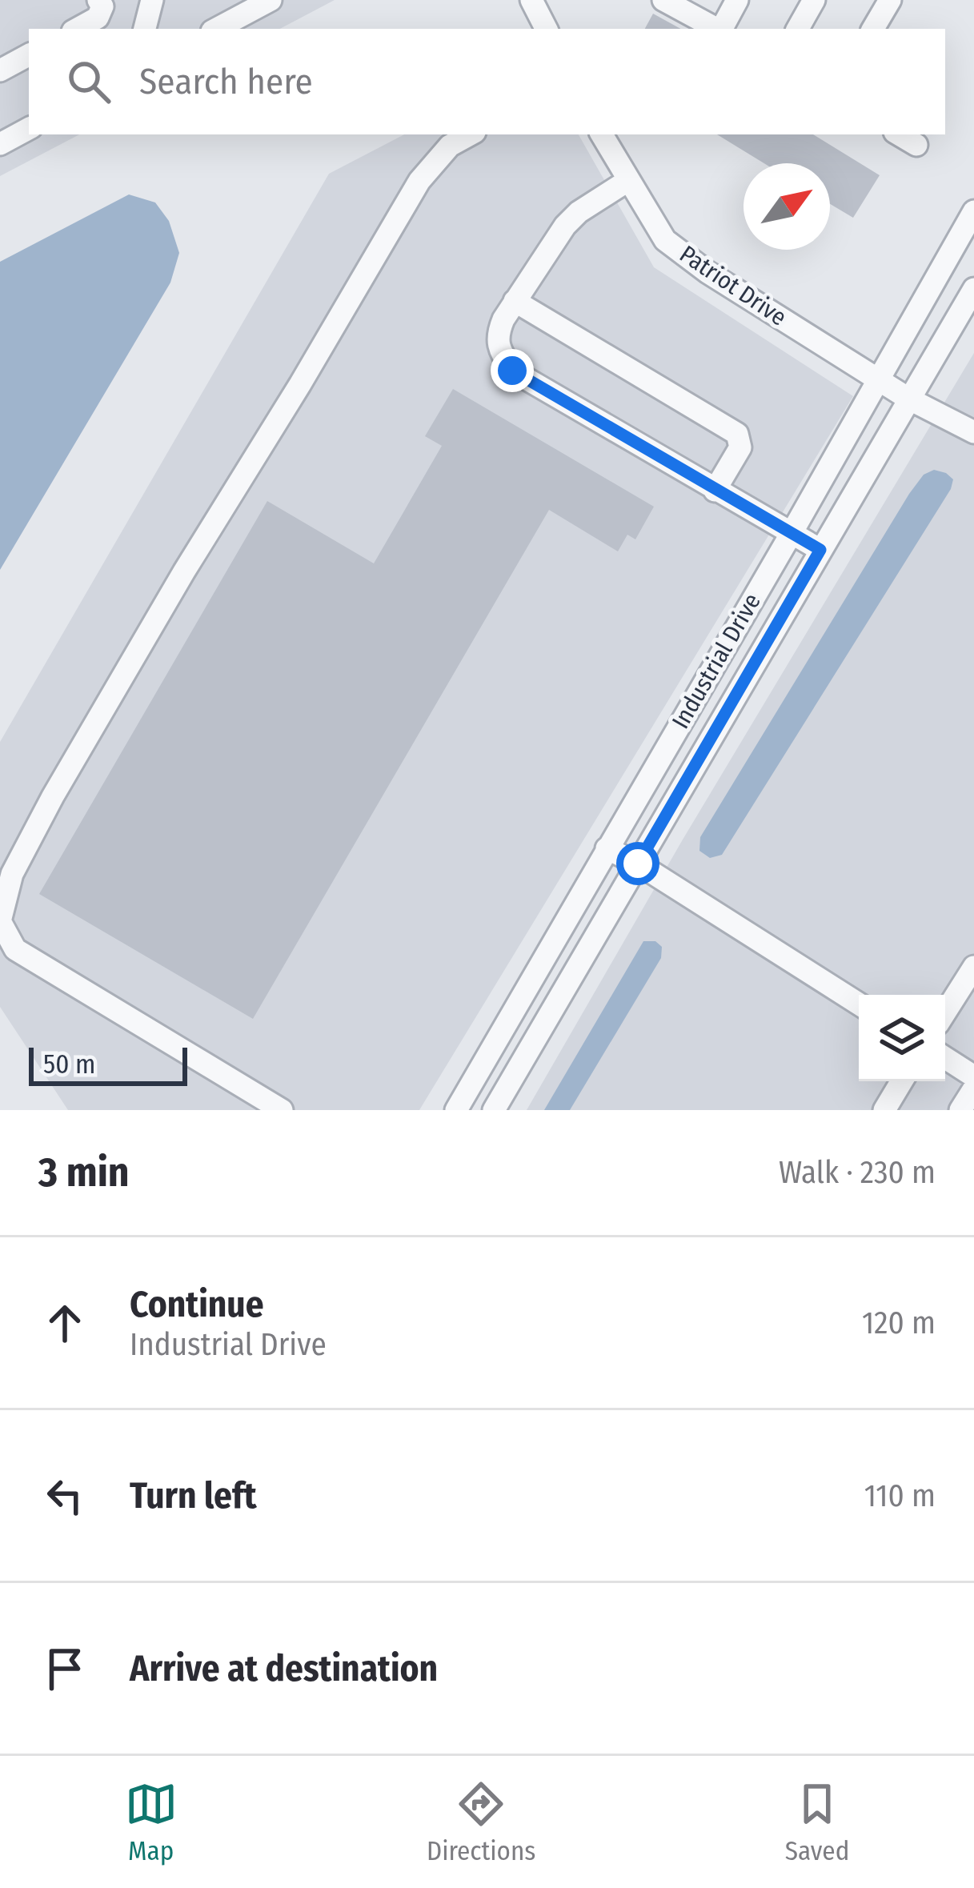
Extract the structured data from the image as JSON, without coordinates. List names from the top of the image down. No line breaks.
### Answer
{"streets":{"street":["Patriot Drive","Industrial Drive"]},"crossings":[["Patriot Drive","Industrial Drive"]],"scale_bar":"50 m","north":"top right","page":{"search":"Search here","scale":"50 m","heading":["3 min","Walk · 230 m"],"list":[["Continue","Industrial Drive","120 m"],["Turn left","110 m"],"Arrive at destination"],"nav":["Map","Directions","Saved"]}}
